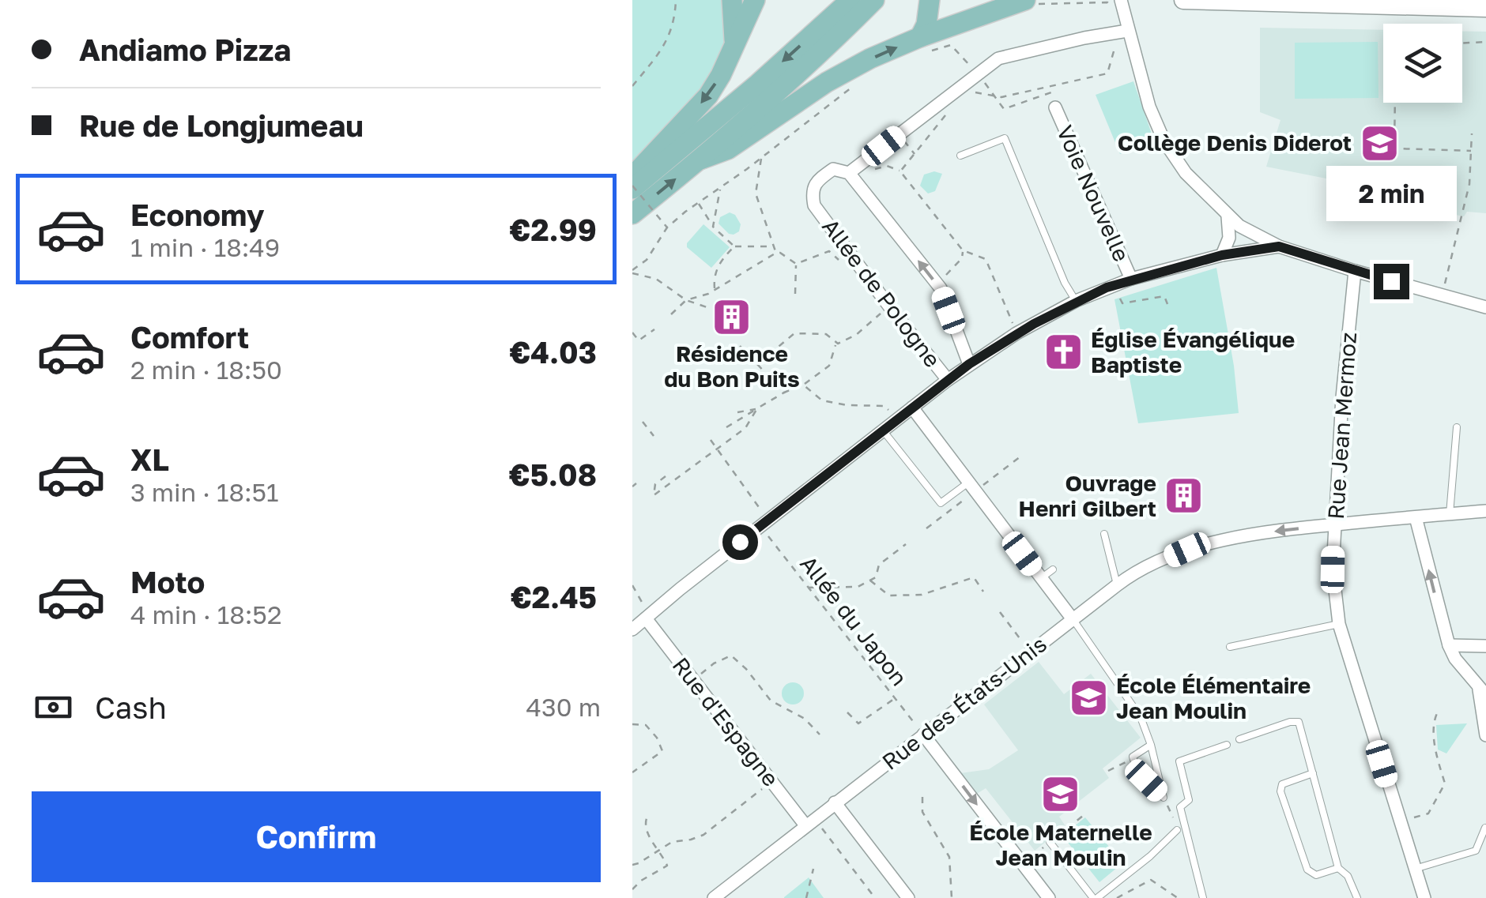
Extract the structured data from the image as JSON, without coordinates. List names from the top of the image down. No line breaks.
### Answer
{"streets":{"street":["Voie Nouvelle","Allée de Pologne","Rue Jean Mermoz","Rue des États-Unis","Rue d'Espagne"],"path":["Allée du Japon"]},"crossings":[["Rue Jean Mermoz","Rue des États-Unis"],["Allée du Japon","Rue des États-Unis"],["Rue des États-Unis","Rue d'Espagne"]],"places":{"school or university":["Collège Denis Diderot","École Élémentaire Jean Moulin","École Maternelle Jean Moulin"],"building":["Résidence du Bon Puits","Ouvrage Henri Gilbert"],"church":["Église Évangélique Baptiste"]},"page":{"banner":["Andiamo Pizza","Rue de Longjumeau"],"bubble":"2 min","list":[{"name":"Economy","note":"1 min · 18:49","value":"€2.99"},{"name":"Comfort","note":"2 min · 18:50","value":"€4.03"},{"name":"XL","note":"3 min · 18:51","value":"€5.08"},{"name":"Moto","note":"4 min · 18:52","value":"€2.45"}],"pay":["Cash","430 m"],"buttons":"Confirm"}}
